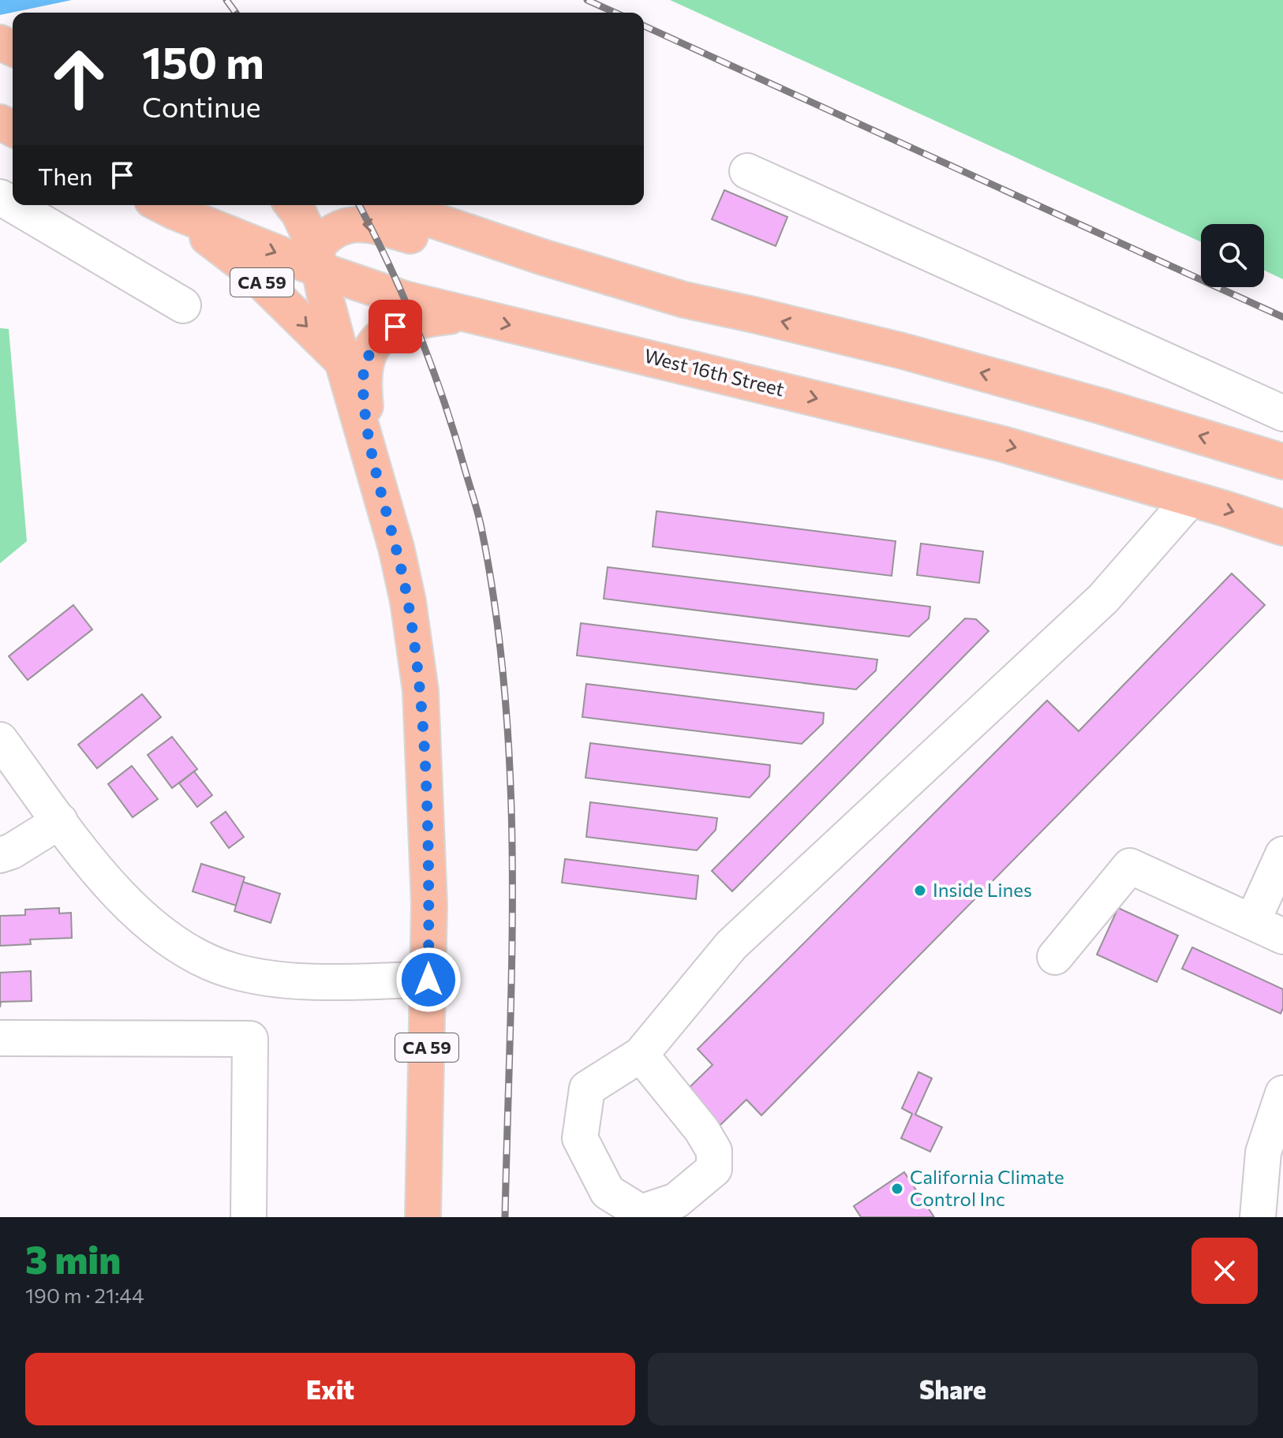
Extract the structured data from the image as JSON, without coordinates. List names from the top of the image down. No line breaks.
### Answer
{"streets":{"main road":["CA 59","West 16th Street"]},"crossings":[["CA 59","West 16th Street"]],"places":["Inside Lines","California Climate Control Inc"],"page":{"turn":["150 m","Continue"],"then":"Then","heading":["3 min","190 m · 21:44"],"buttons":["Exit","Share"]}}
